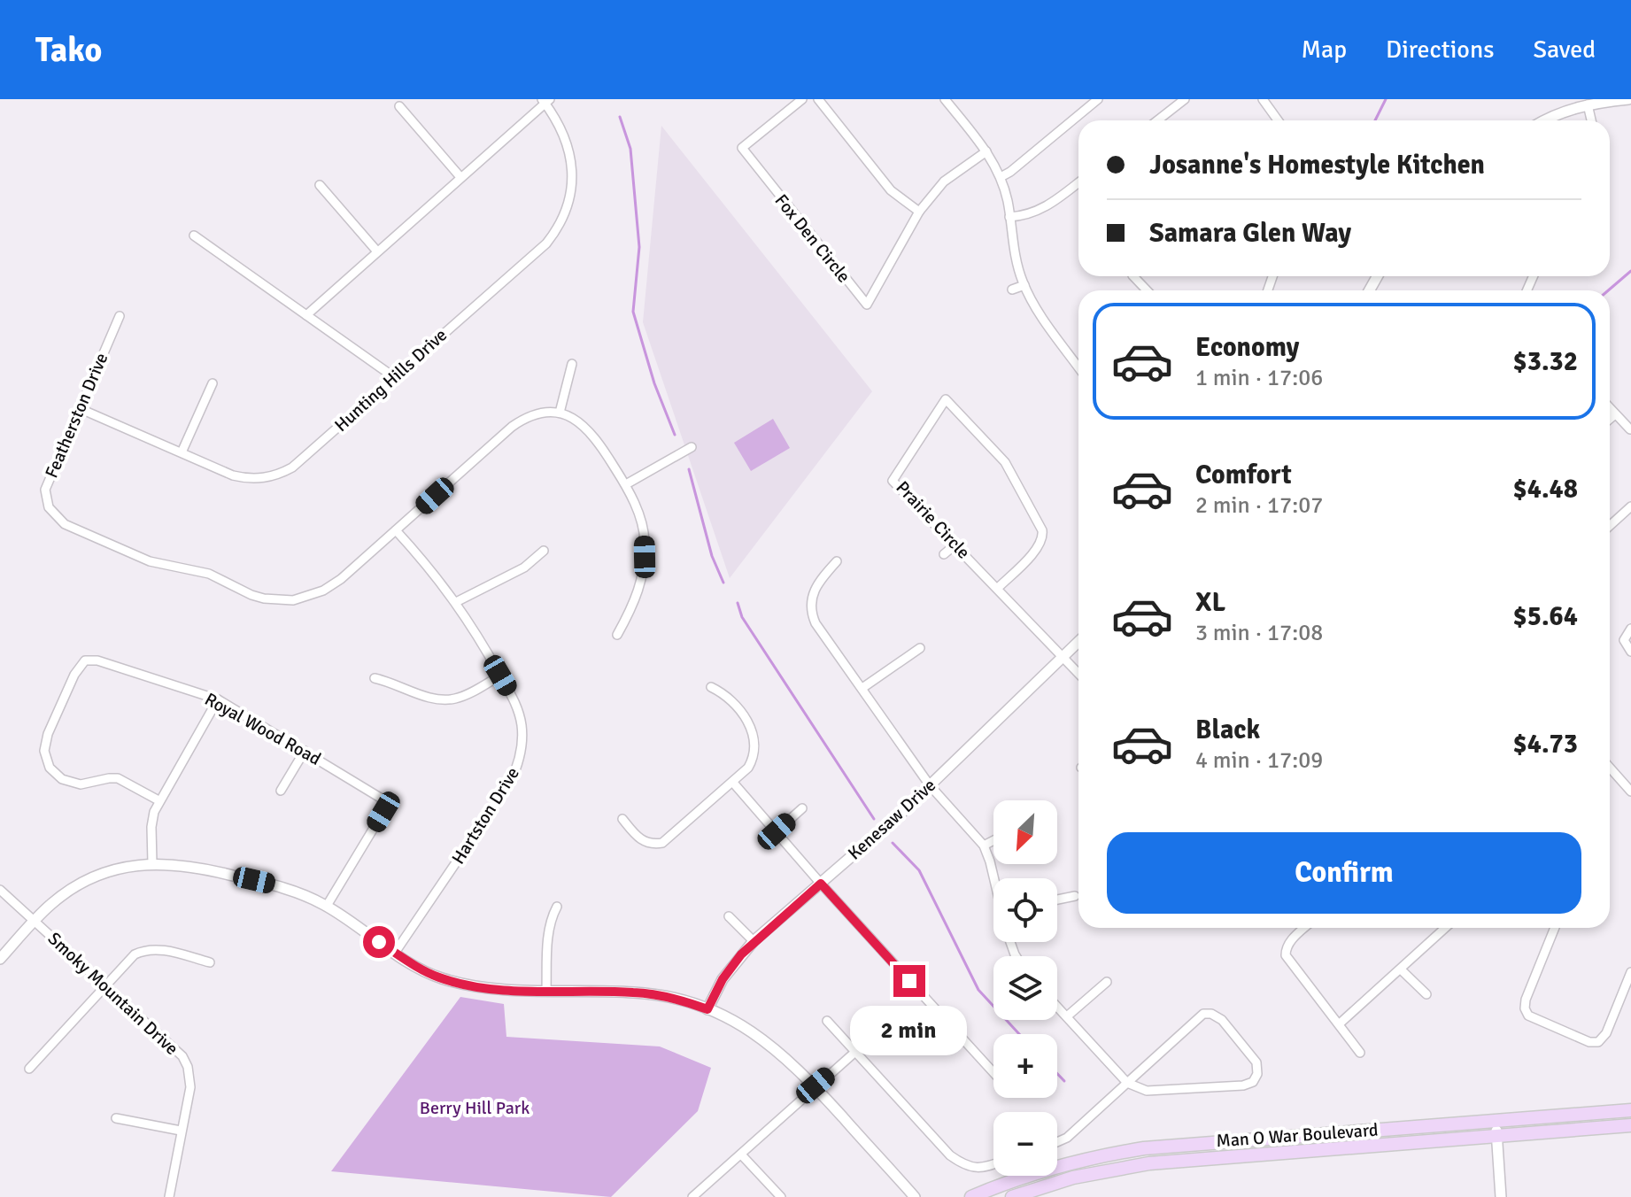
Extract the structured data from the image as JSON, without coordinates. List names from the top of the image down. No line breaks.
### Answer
{"streets":{"main road":["Man O War Boulevard"],"street":["Fox Den Circle","Hunting Hills Drive","Featherston Drive","Prairie Circle","Royal Wood Road","Hartston Drive","Kenesaw Drive","Smoky Mountain Drive"]},"crossings":[["Hunting Hills Drive","Featherston Drive"],["Featherston Drive","Hartston Drive"],["Prairie Circle","Kenesaw Drive"]],"parks":["Berry Hill Park"],"north":"bottom left","page":{"header":"Tako","nav":["Map","Directions","Saved"],"banner":["Josanne's Homestyle Kitchen","Samara Glen Way"],"list":[{"name":"Economy","note":"1 min · 17:06","value":"$3.32"},{"name":"Comfort","note":"2 min · 17:07","value":"$4.48"},{"name":"XL","note":"3 min · 17:08","value":"$5.64"},{"name":"Black","note":"4 min · 17:09","value":"$4.73"}],"map_buttons":["+","−"],"buttons":"Confirm","bubble":"2 min"}}
